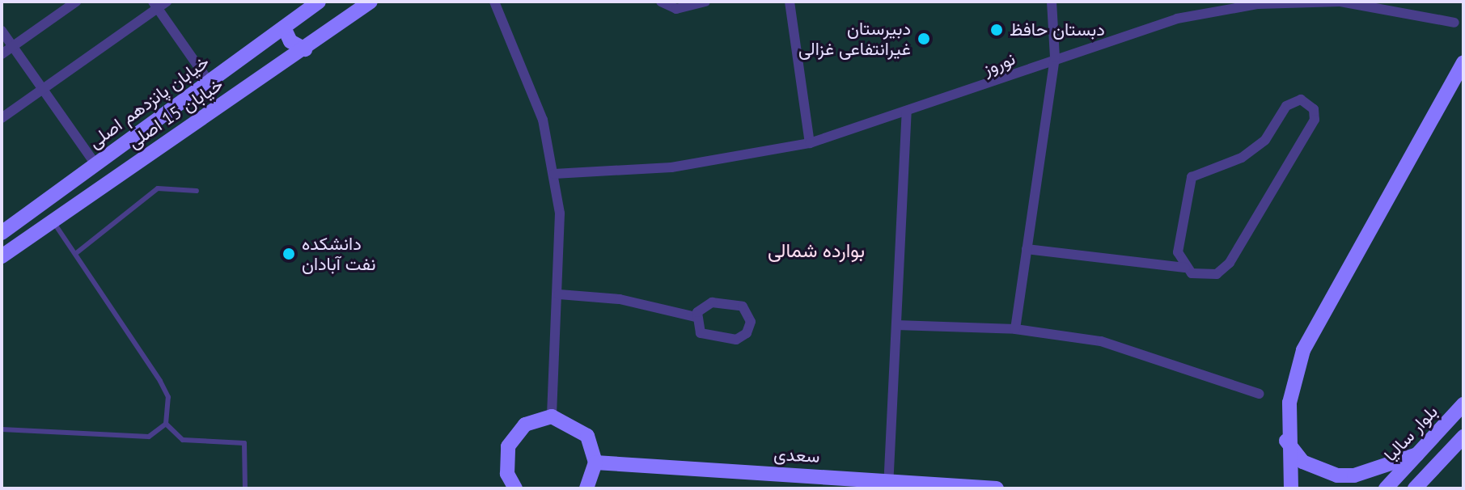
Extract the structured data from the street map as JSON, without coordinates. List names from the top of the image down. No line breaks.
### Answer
{"streets":{"street":["نوروز","خیابان پانزدهم اصلی","خیابان 15 اصلی","بلوار سالیا","سعدی"]},"districts":["بوارده شمالی"],"places":["دبستان حافظ","دبیرستان غیرانتفاعی غزالی","دانشکده نفت آبادان"]}
